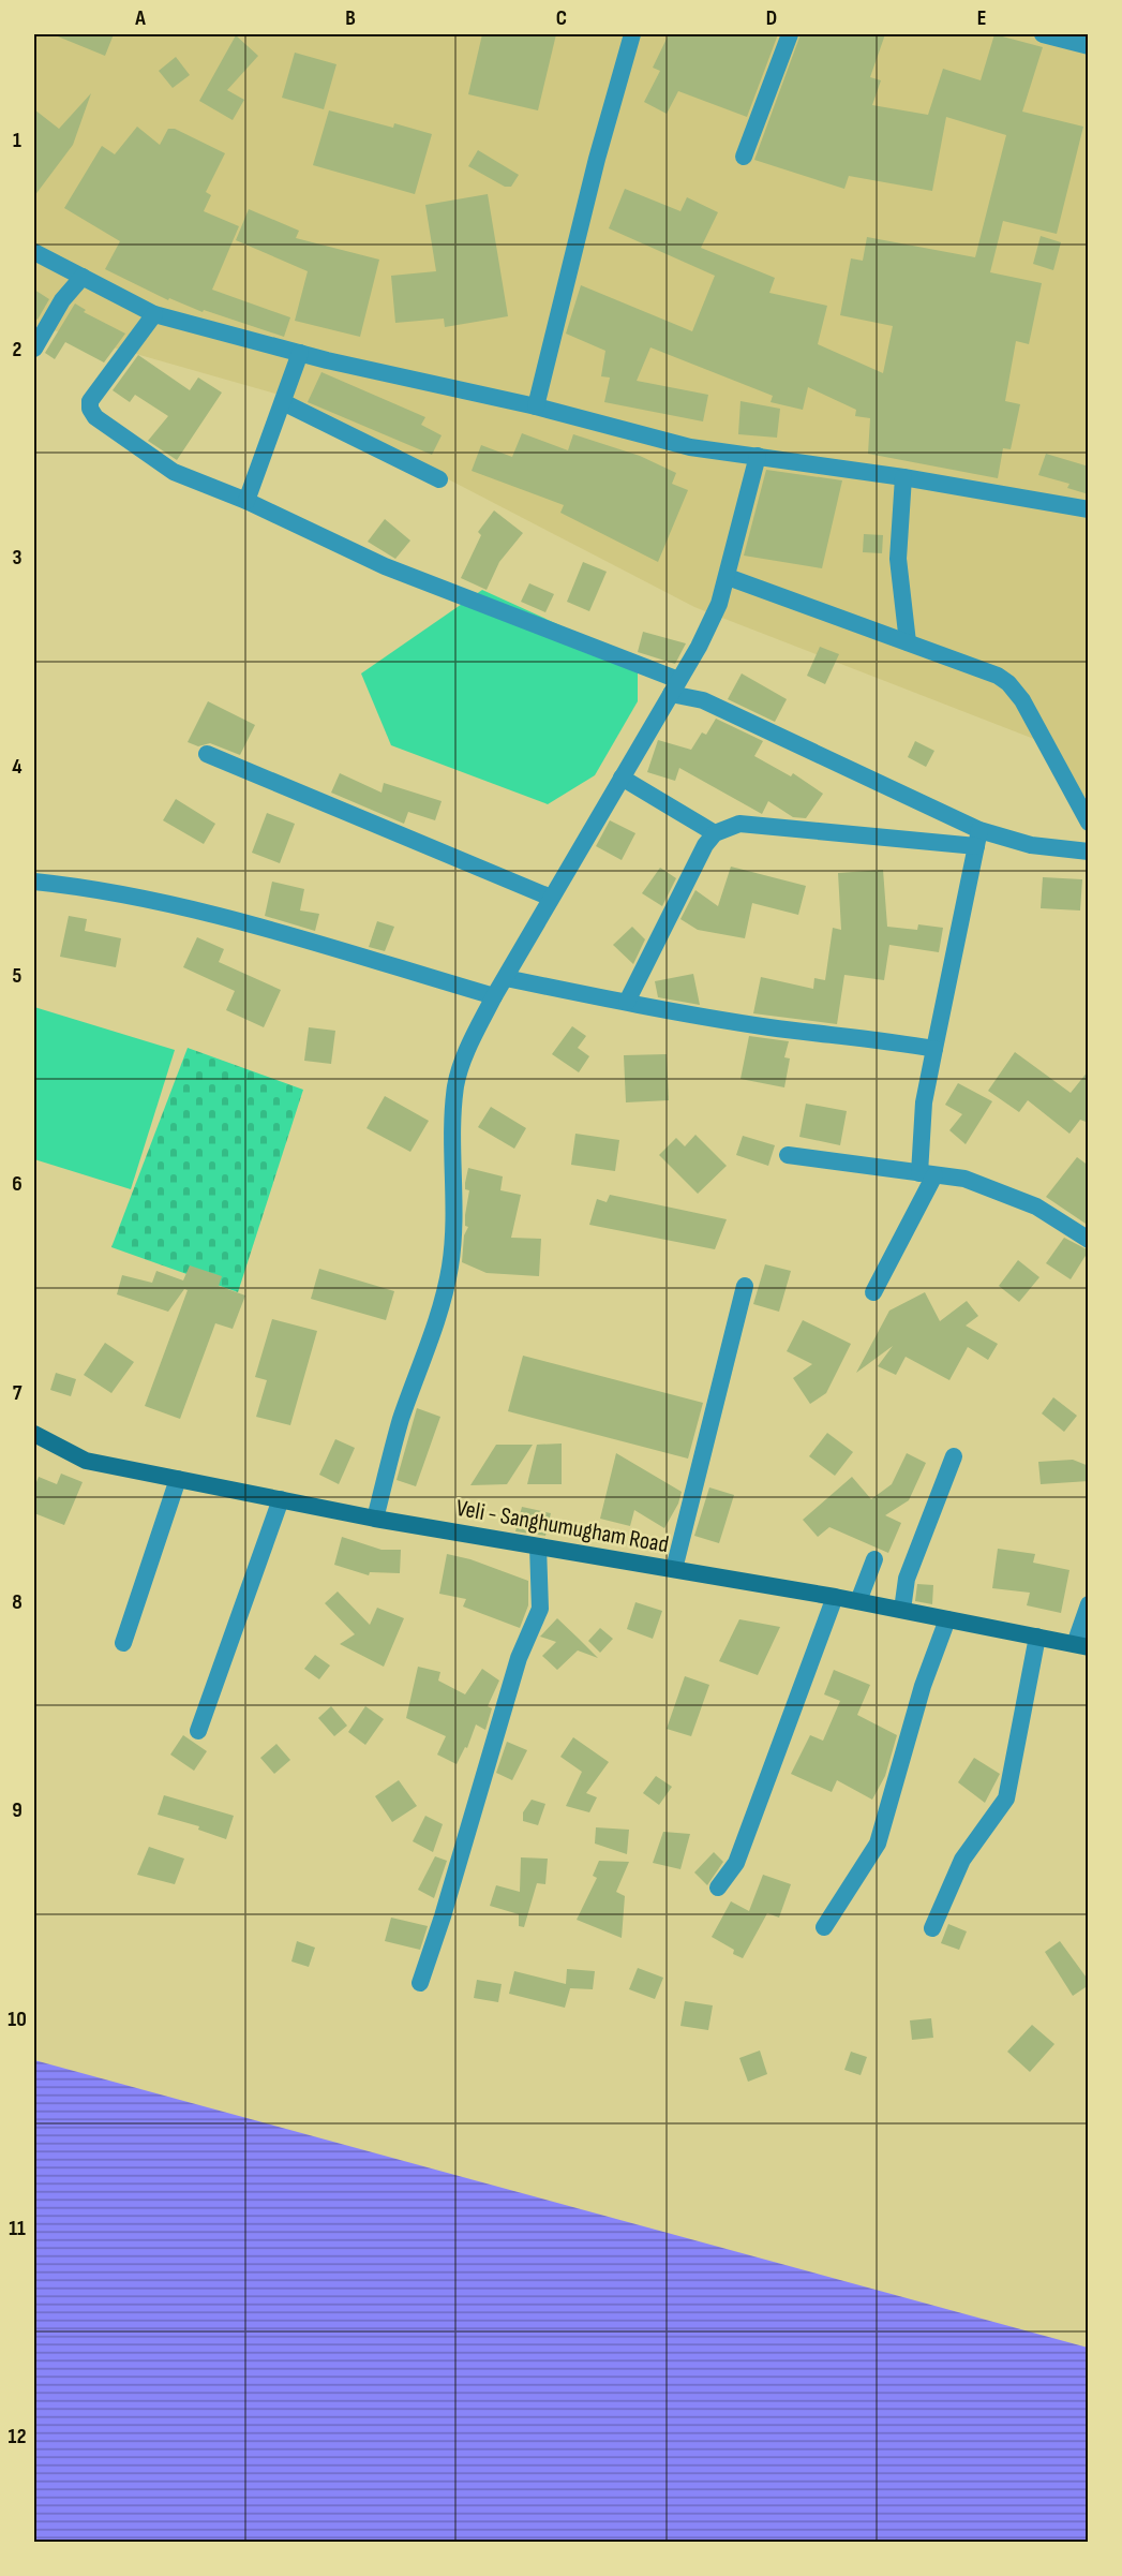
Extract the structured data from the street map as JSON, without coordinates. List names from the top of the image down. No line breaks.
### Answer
{"streets":{"main road":["Veli - Sanghumugham Road"]},"grid":{"columns":["A","B","C","D","E"],"rows":["1","2","3","4","5","6","7","8","9","10","11","12"]}}
